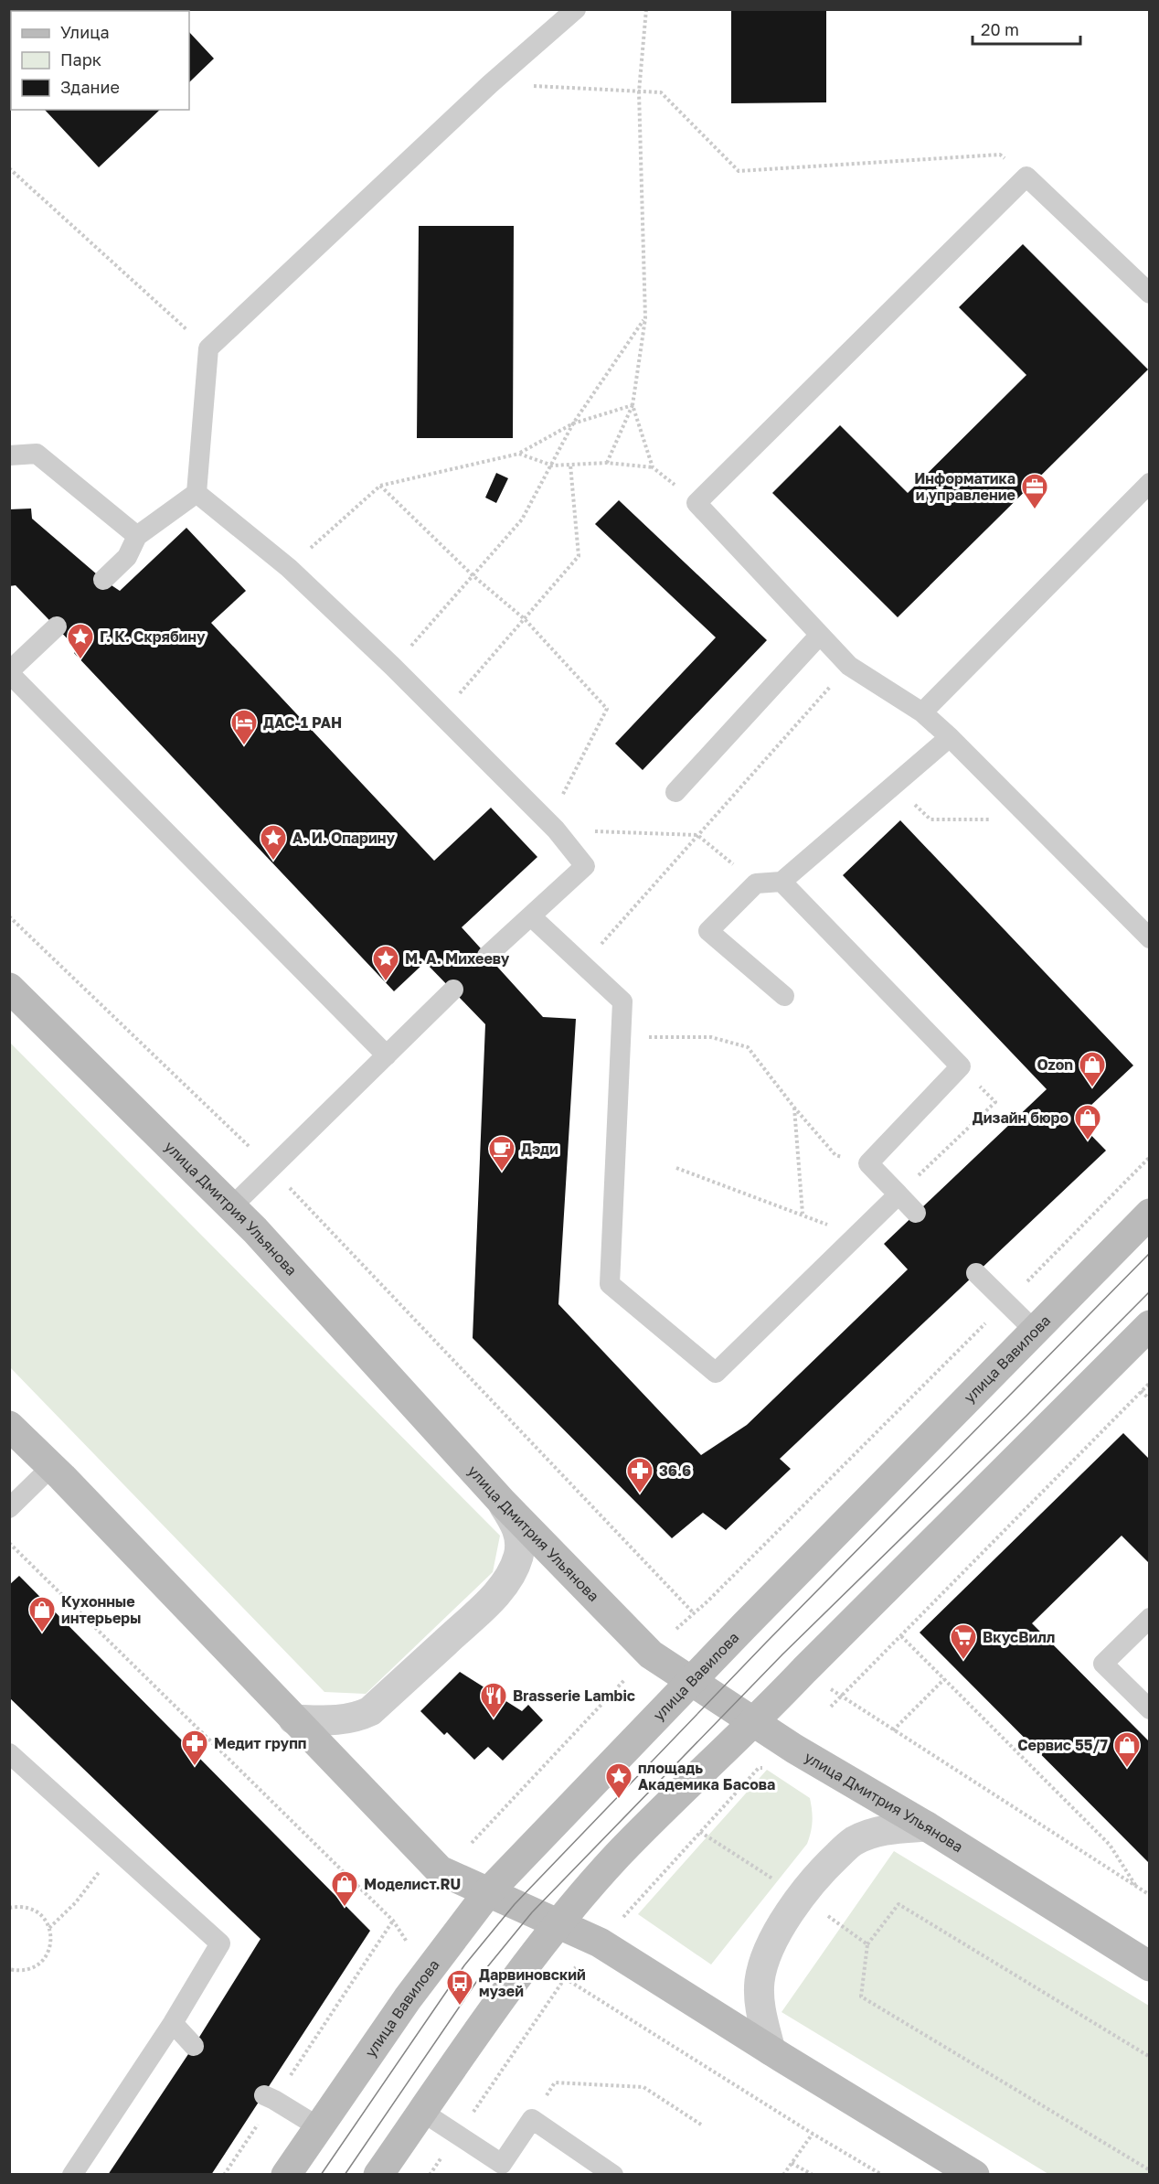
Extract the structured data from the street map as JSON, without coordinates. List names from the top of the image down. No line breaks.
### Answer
{"streets":{"main road":["улица Дмитрия Ульянова","улица Вавилова"]},"crossings":[["улица Дмитрия Ульянова","улица Вавилова"]],"places":{"office":["Информатика и управление"],"place":["Г. К. Скрябину","А. И. Опарину","М. А. Михееву","площадь Академика Басова"],"hotel":["ДАС-1 РАН"],"shop":["Ozon","Дизайн бюро","Кухонные интерьеры","Сервис 55/7","Моделист.RU"],"cafe":["Дэди"],"pharmacy":["36.6","Медит групп"],"supermarket":["ВкусВилл"],"restaurant":["Brasserie Lambic"],"bus stop":["Дарвиновский музей"]},"legend":["Улица","Парк","Здание"],"scale_bar":"20 m"}
